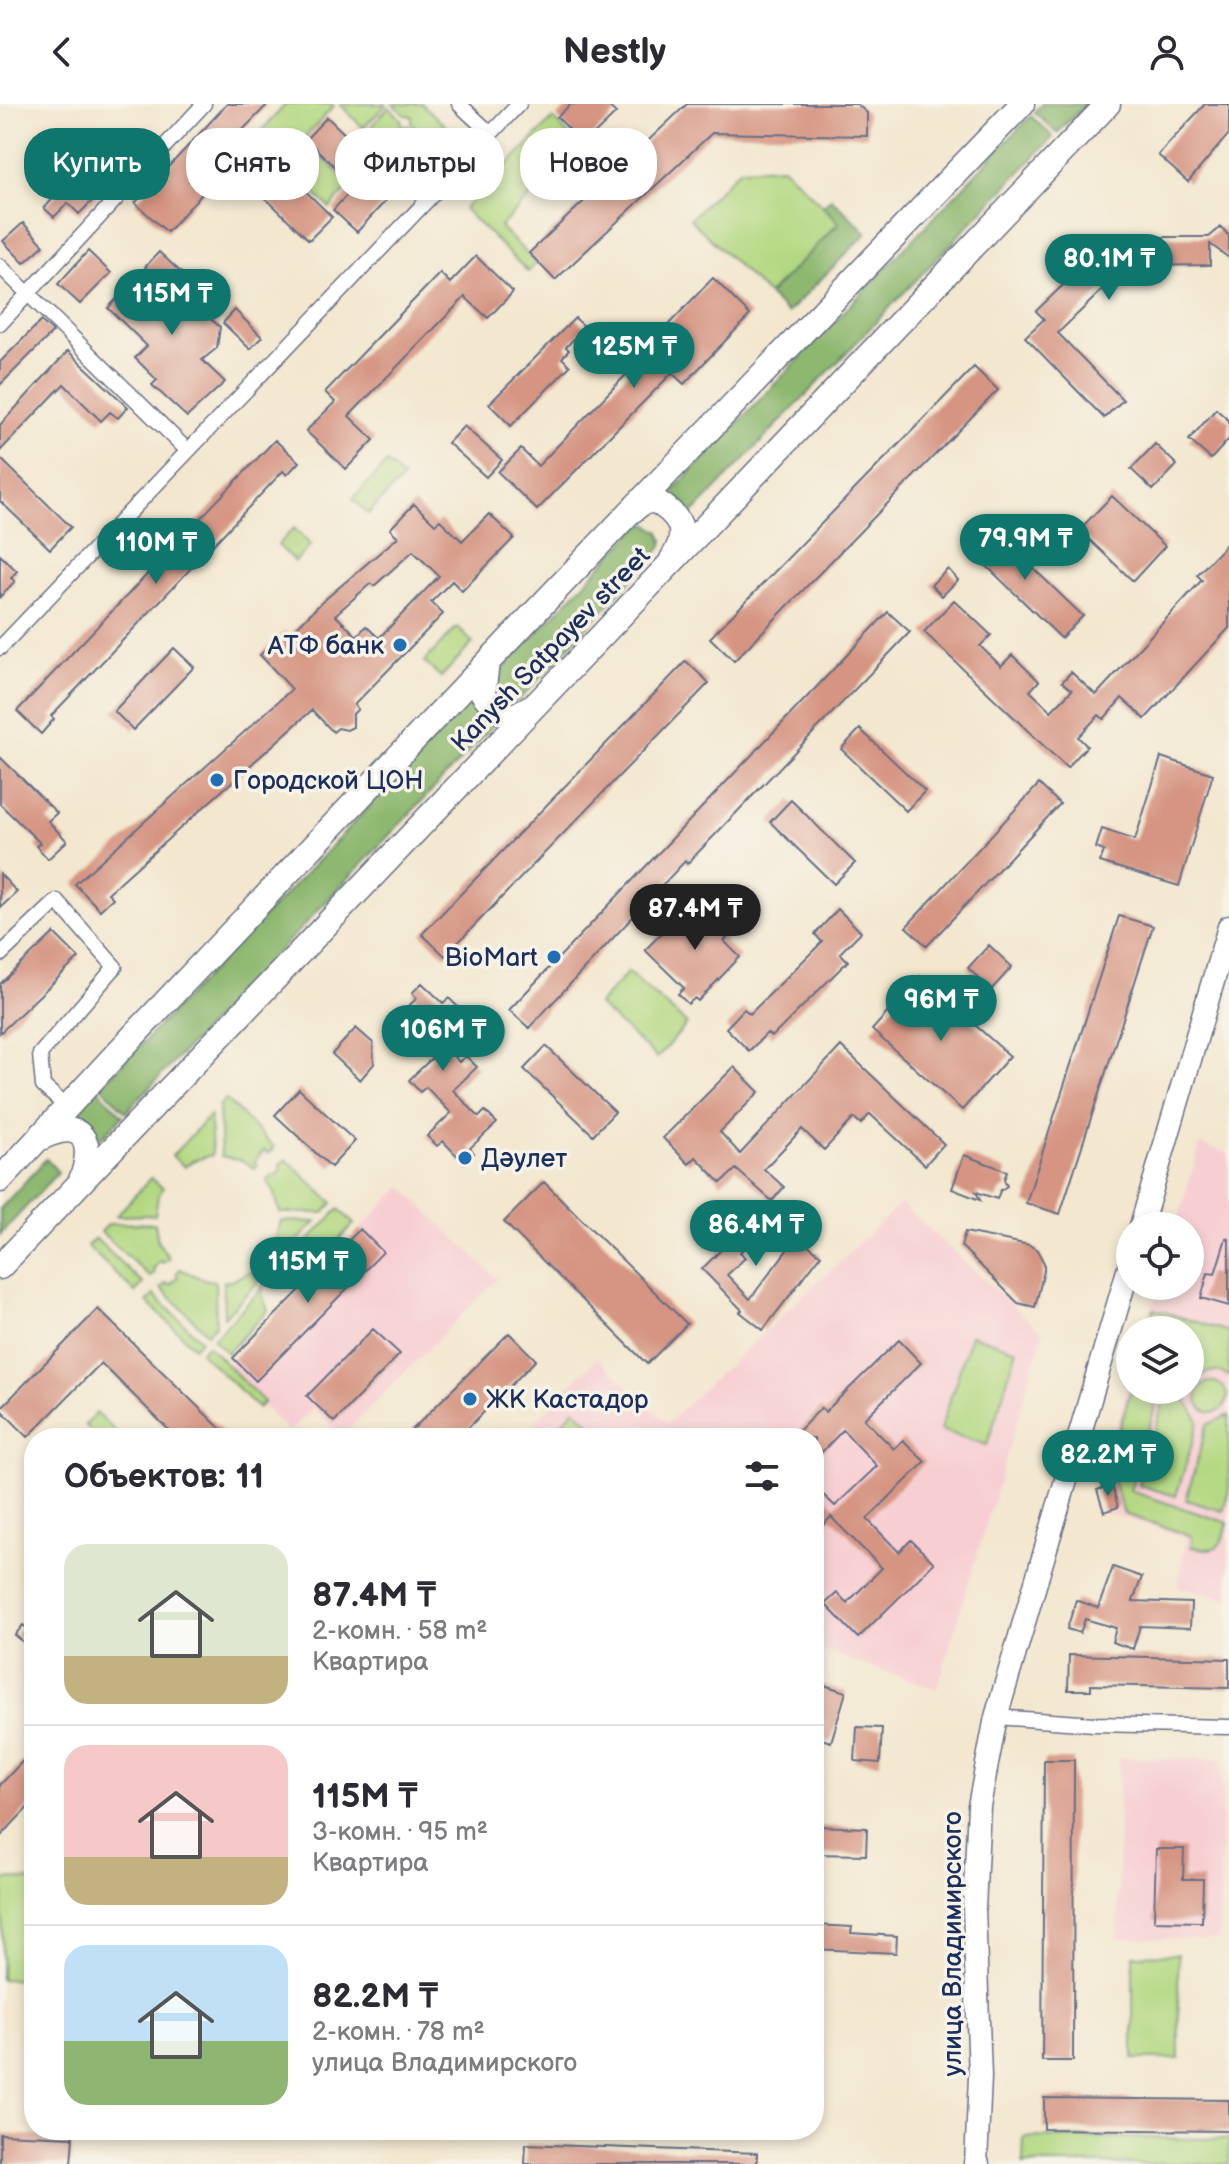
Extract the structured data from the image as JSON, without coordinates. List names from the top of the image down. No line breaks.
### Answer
{"streets":{"main road":["Kanysh Satpayev street"],"street":["улица Владимирского"]},"places":["АТФ банк","Городской ЦОН","BioMart","Дәулет","ЖК Кастадор"],"page":{"header":"Nestly","chip":["Купить","Снять","Фильтры","Новое"],"price":["80.1M ₸","115M ₸","125M ₸","79.9M ₸","110M ₸","87.4M ₸","96M ₸","106M ₸","86.4M ₸","115M ₸","82.2M ₸"],"heading":"Объектов: 11","list":[{"name":"87.4M ₸","note":"2-комн. · 58 m² · Квартира"},{"name":"115M ₸","note":"3-комн. · 95 m² · Квартира"},{"name":"82.2M ₸","note":"2-комн. · 78 m² · улица Владимирского"}]}}
